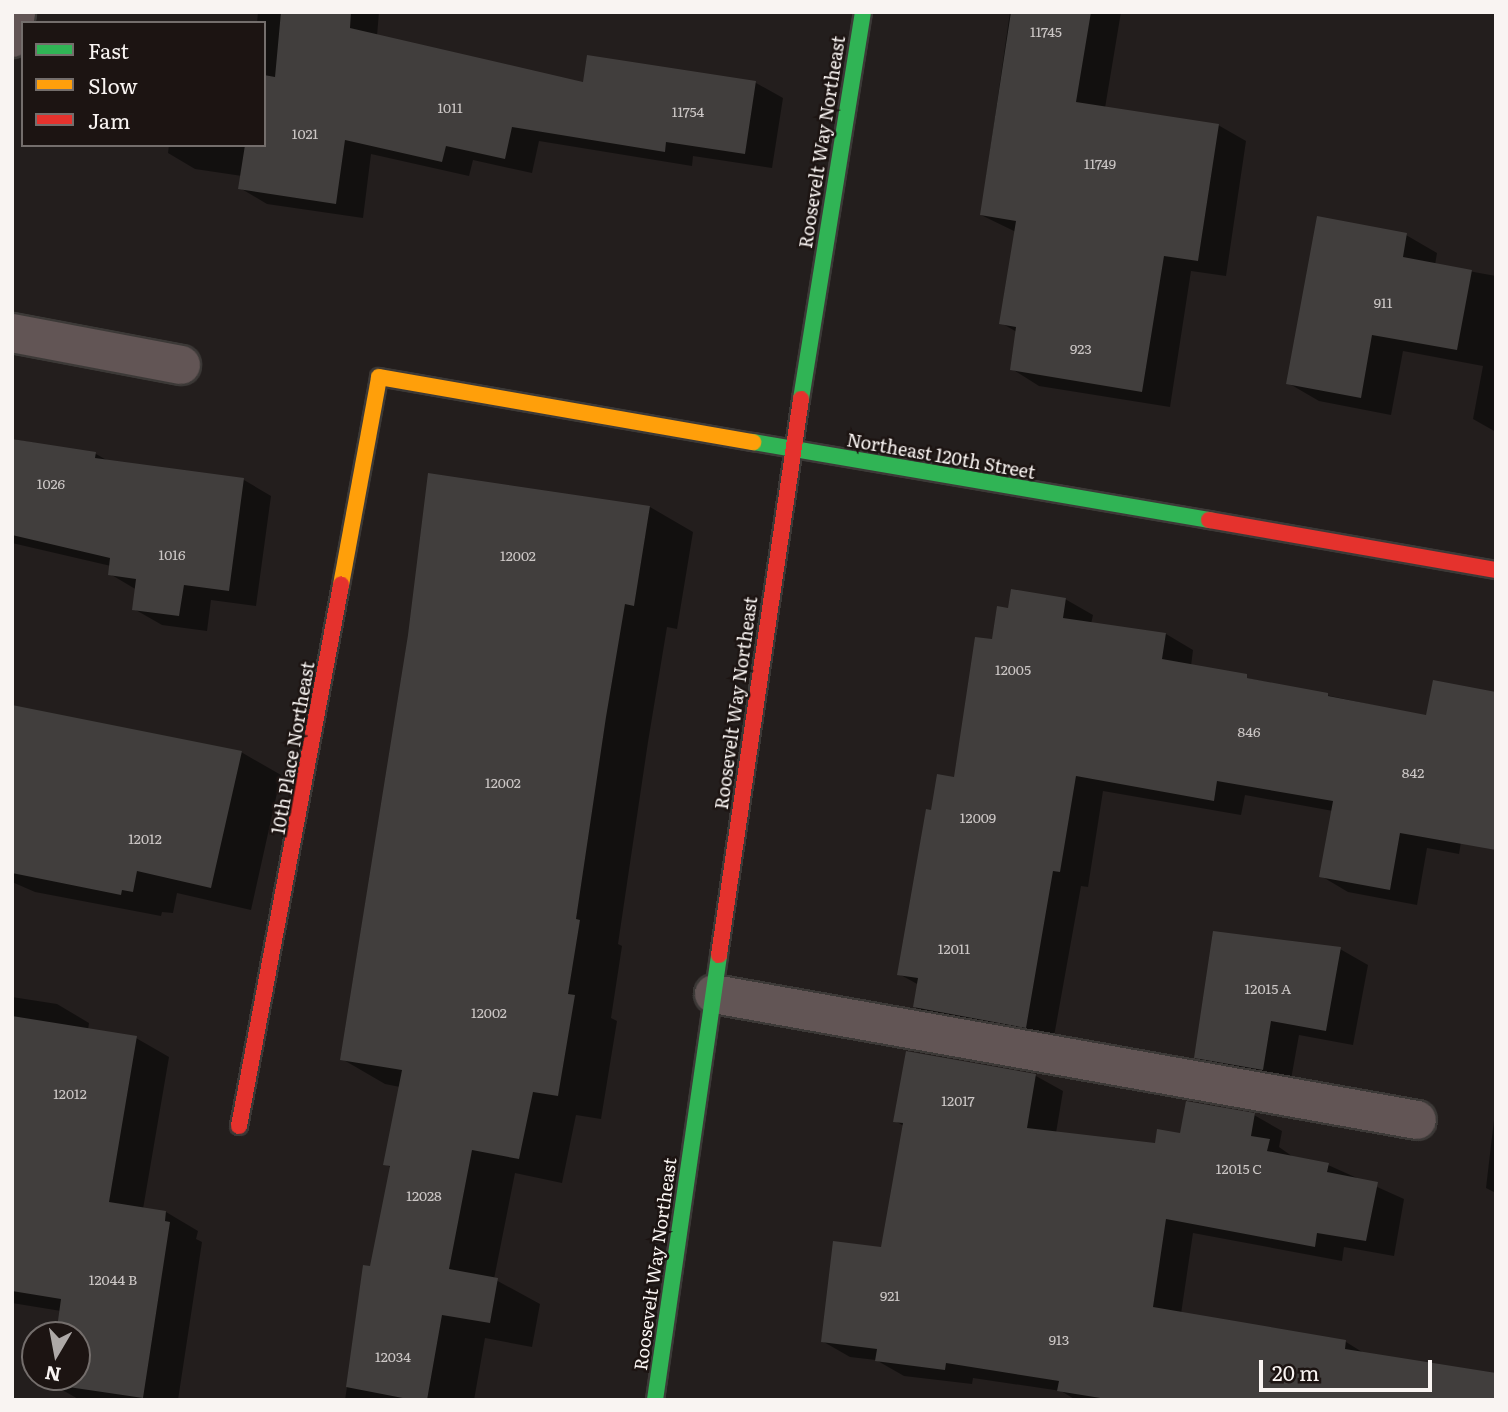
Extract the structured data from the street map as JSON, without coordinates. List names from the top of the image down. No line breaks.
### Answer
{"streets":{"street":["Roosevelt Way Northeast","Northeast 120th Street","10th Place Northeast"]},"crossings":[["Roosevelt Way Northeast","Northeast 120th Street"],["Northeast 120th Street","10th Place Northeast"]],"house_numbers":["11745","1011","11754","1021","11749","911","923","1026","1016","12002","12005","846","842","12002","12009","12012","12011","12015 A","12002","12012","12017","12015 C","12028","12044 B","921","913","12034"],"legend":["Fast","Slow","Jam"],"scale_bar":"20 m","north":"bottom"}
